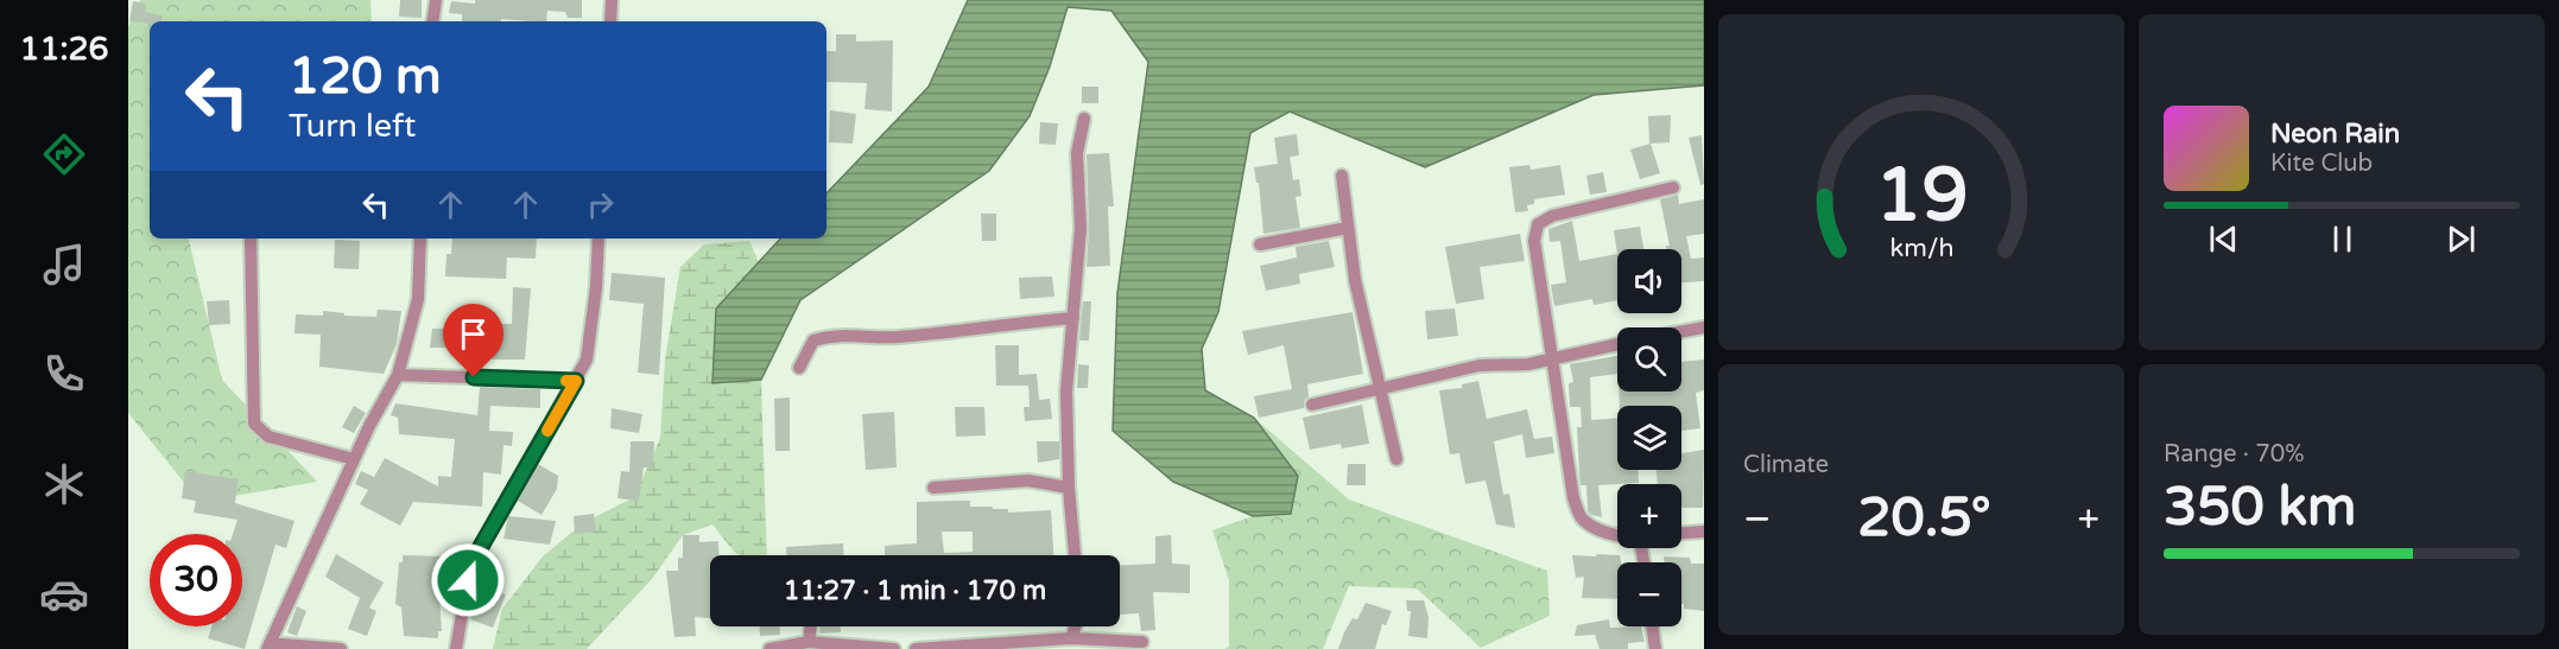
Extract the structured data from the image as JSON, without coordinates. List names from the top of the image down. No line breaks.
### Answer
{"page":{"tabs":"11:26","turn":["120 m","Turn left"],"song":["Neon Rain","Kite Club"],"map_buttons":["+","−"],"tile":["Climate",["Range · 70%","350 km"]],"heat":["−","20.5°","+"],"limit":"30","trip":"11:27 · 1 min · 170 m","gauge":["19","km/h"]}}
